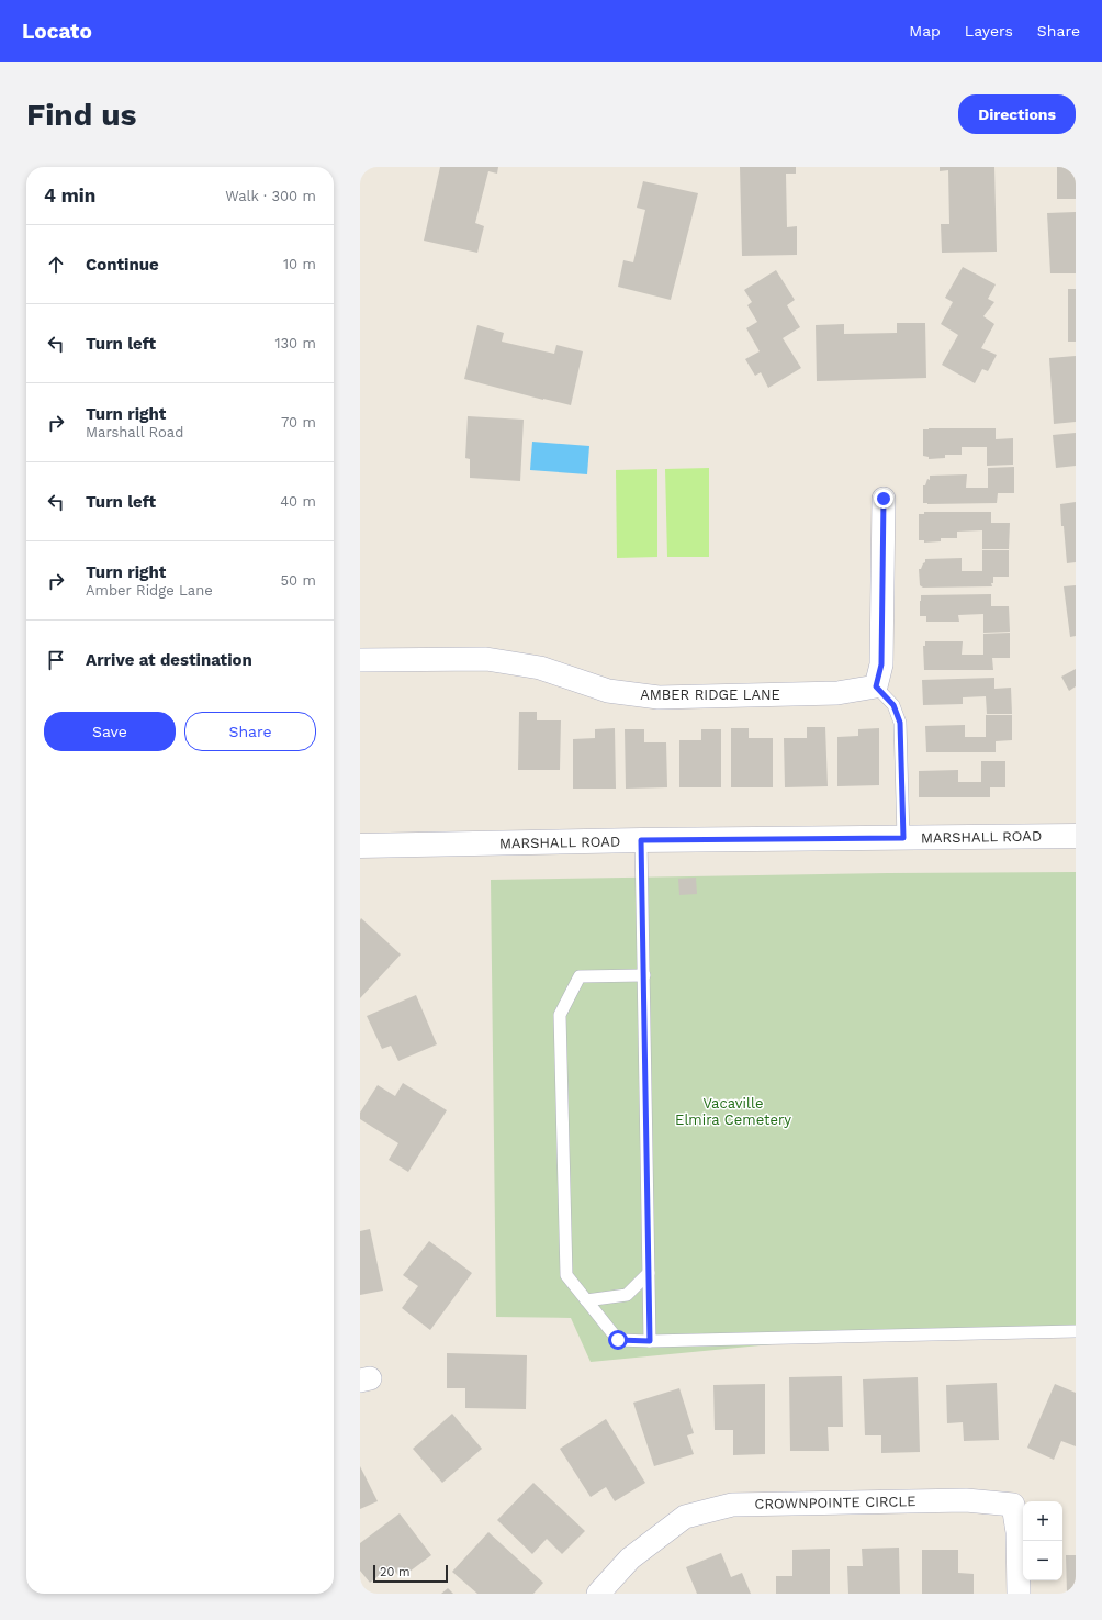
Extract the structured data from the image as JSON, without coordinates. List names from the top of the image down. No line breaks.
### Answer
{"streets":{"street":["AMBER RIDGE LANE","MARSHALL ROAD","CROWNPOINTE CIRCLE"]},"parks":["Vacaville Elmira Cemetery"],"scale_bar":"20 m","page":{"header":"Locato","nav":["Map","Layers","Share"],"buttons":["Directions",["Save","Share"]],"title":"Find us","heading":["4 min","Walk · 300 m"],"list":[["Continue","10 m"],["Turn left","130 m"],["Turn right","Marshall Road","70 m"],["Turn left","40 m"],["Turn right","Amber Ridge Lane","50 m"],"Arrive at destination"],"map_buttons":["+","−"],"scale":"20 m"}}
